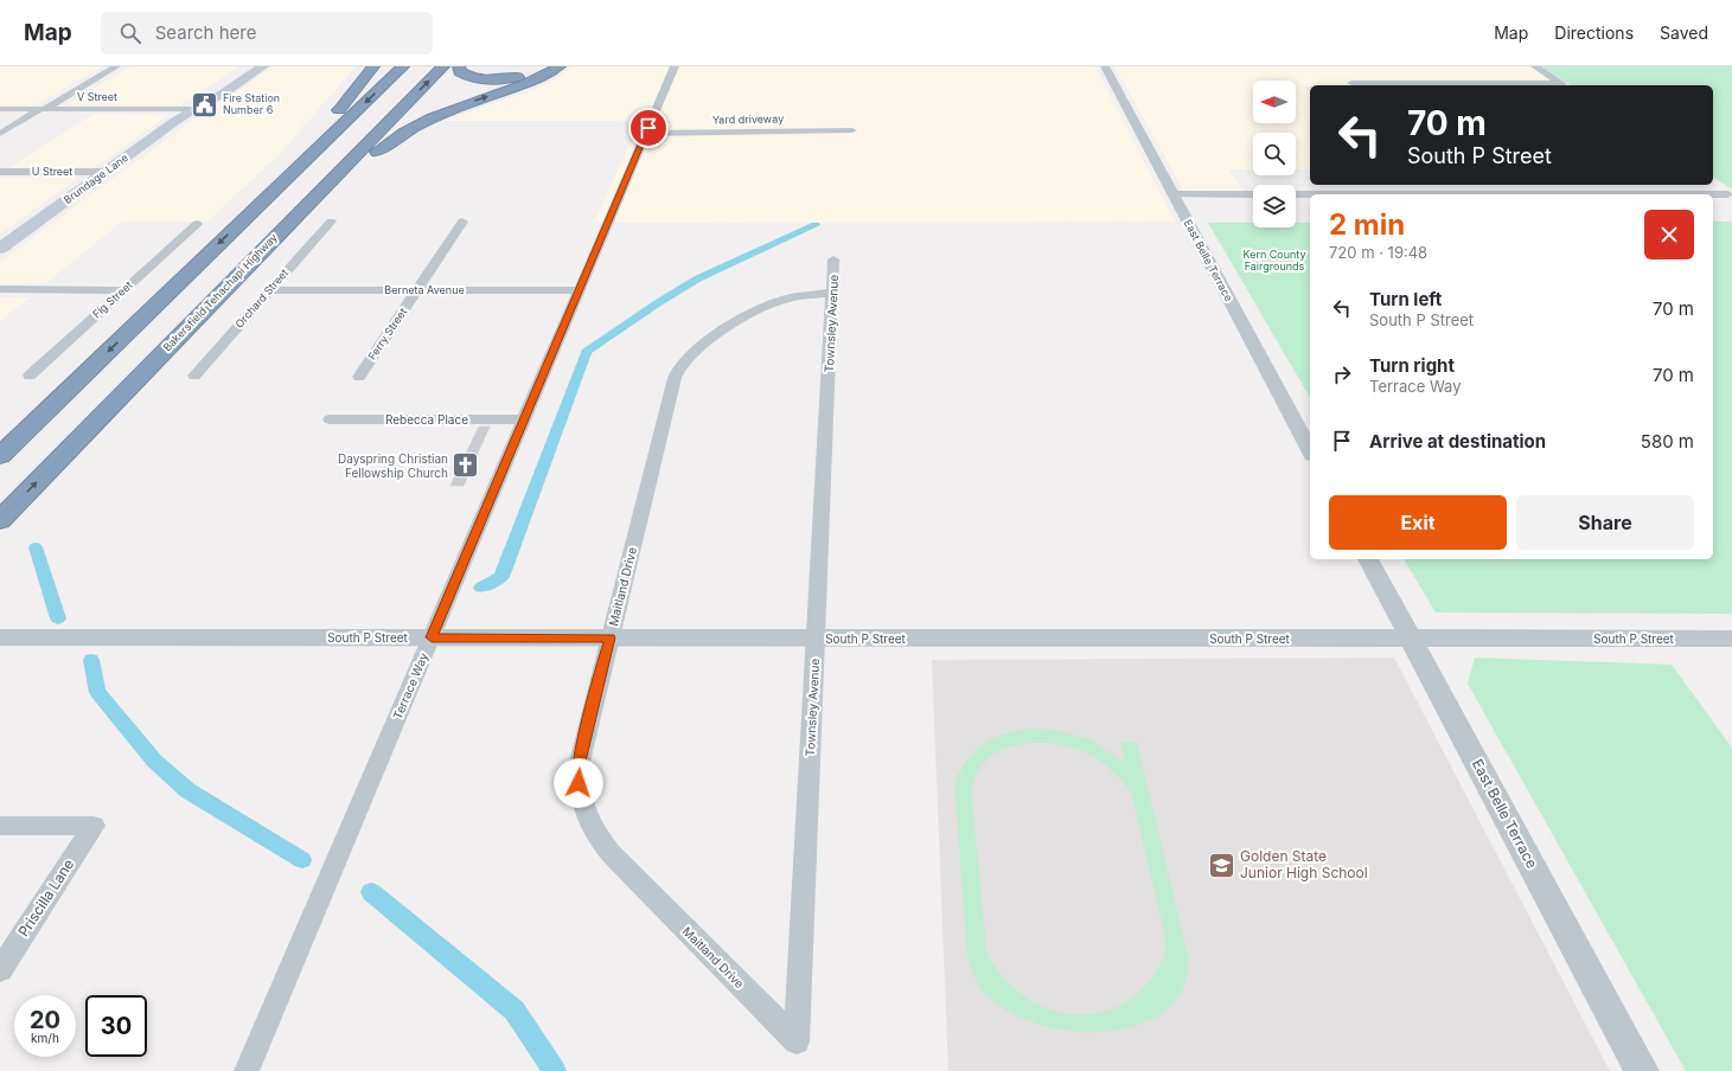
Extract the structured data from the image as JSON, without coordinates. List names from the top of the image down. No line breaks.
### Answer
{"streets":{"highway":["Bakersfield Tehachapi Highway"],"main road":["Brundage Lane"],"street":["V Street","Yard driveway","U Street","East Belle Terrace","Berneta Avenue","Orchard Street","Fig Street","Townsley Avenue","Ferry Street","Rebecca Place","Maitland Drive","South P Street","Terrace Way","Priscilla Lane"]},"crossings":[["V Street","Brundage Lane"],["Yard driveway","Terrace Way"],["U Street","Brundage Lane"],["East Belle Terrace","South P Street"],["Berneta Avenue","Orchard Street"],["Berneta Avenue","Ferry Street"],["Berneta Avenue","Terrace Way"],["Townsley Avenue","Maitland Drive"],["Townsley Avenue","South P Street"],["Rebecca Place","Terrace Way"],["Maitland Drive","South P Street"],["South P Street","Terrace Way"]],"parks":["Kern County Fairgrounds"],"places":{"public building":["Fire Station Number 6"],"church":["Dayspring Christian Fellowship Church"],"school or university":["Golden State Junior High School"]},"north":"left","page":{"header":"Map","search":"Search here","nav":["Map","Directions","Saved"],"turn":["70 m","South P Street"],"heading":["2 min","720 m · 19:48"],"list":[{"name":"Turn left","note":"South P Street","value":"70 m"},{"name":"Turn right","note":"Terrace Way","value":"70 m"},{"name":"Arrive at destination","value":"580 m"}],"buttons":["Exit","Share"],"speed":"20 km/h","limit":"30"}}
